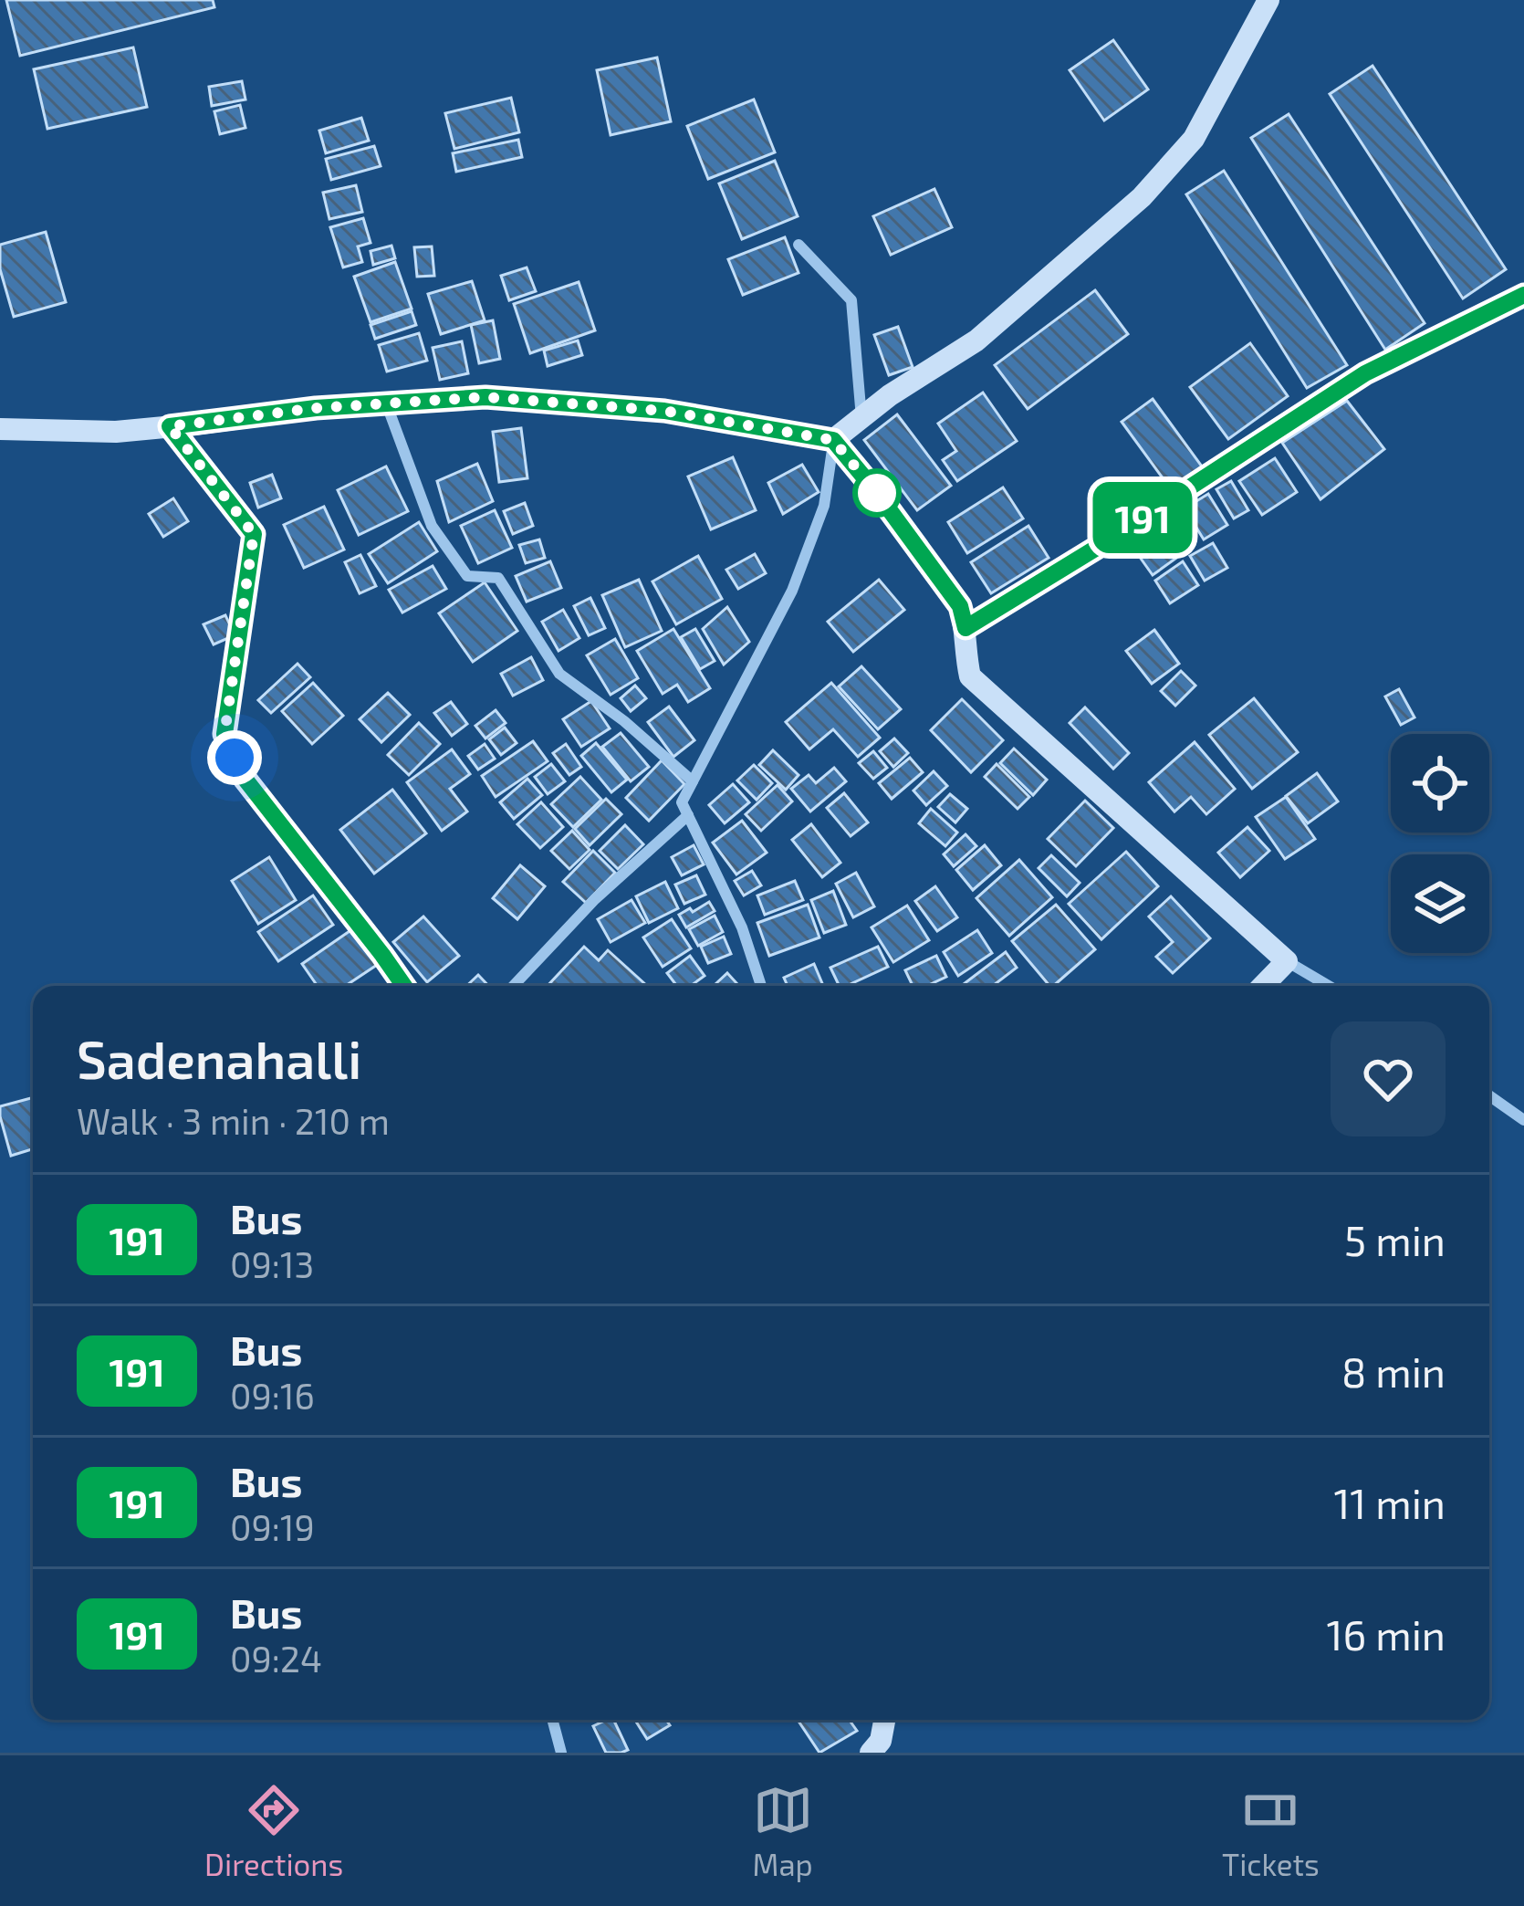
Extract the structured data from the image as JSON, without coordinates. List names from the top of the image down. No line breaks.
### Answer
{"lines":["bus line 191"],"page":{"on_map":"191","heading":["Sadenahalli","Walk · 3 min · 210 m"],"list":[{"mark":"191","name":"Bus","note":"09:13","value":"5 min"},{"mark":"191","name":"Bus","note":"09:16","value":"8 min"},{"mark":"191","name":"Bus","note":"09:19","value":"11 min"},{"mark":"191","name":"Bus","note":"09:24","value":"16 min"}],"tabs":["Directions","Map","Tickets"]}}
